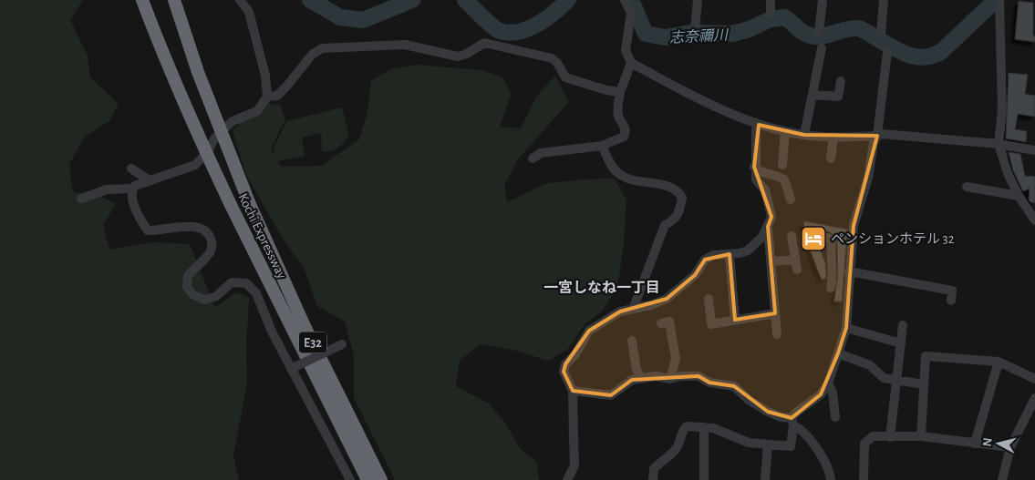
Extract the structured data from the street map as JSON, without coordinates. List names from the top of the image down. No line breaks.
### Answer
{"streets":{"highway":["Kochi Expressway","E32"]},"districts":["一宮しなね一丁目"],"water":["志奈禰川"],"places":{"hotel":["ペンションホテル 32"]},"north":"left"}
